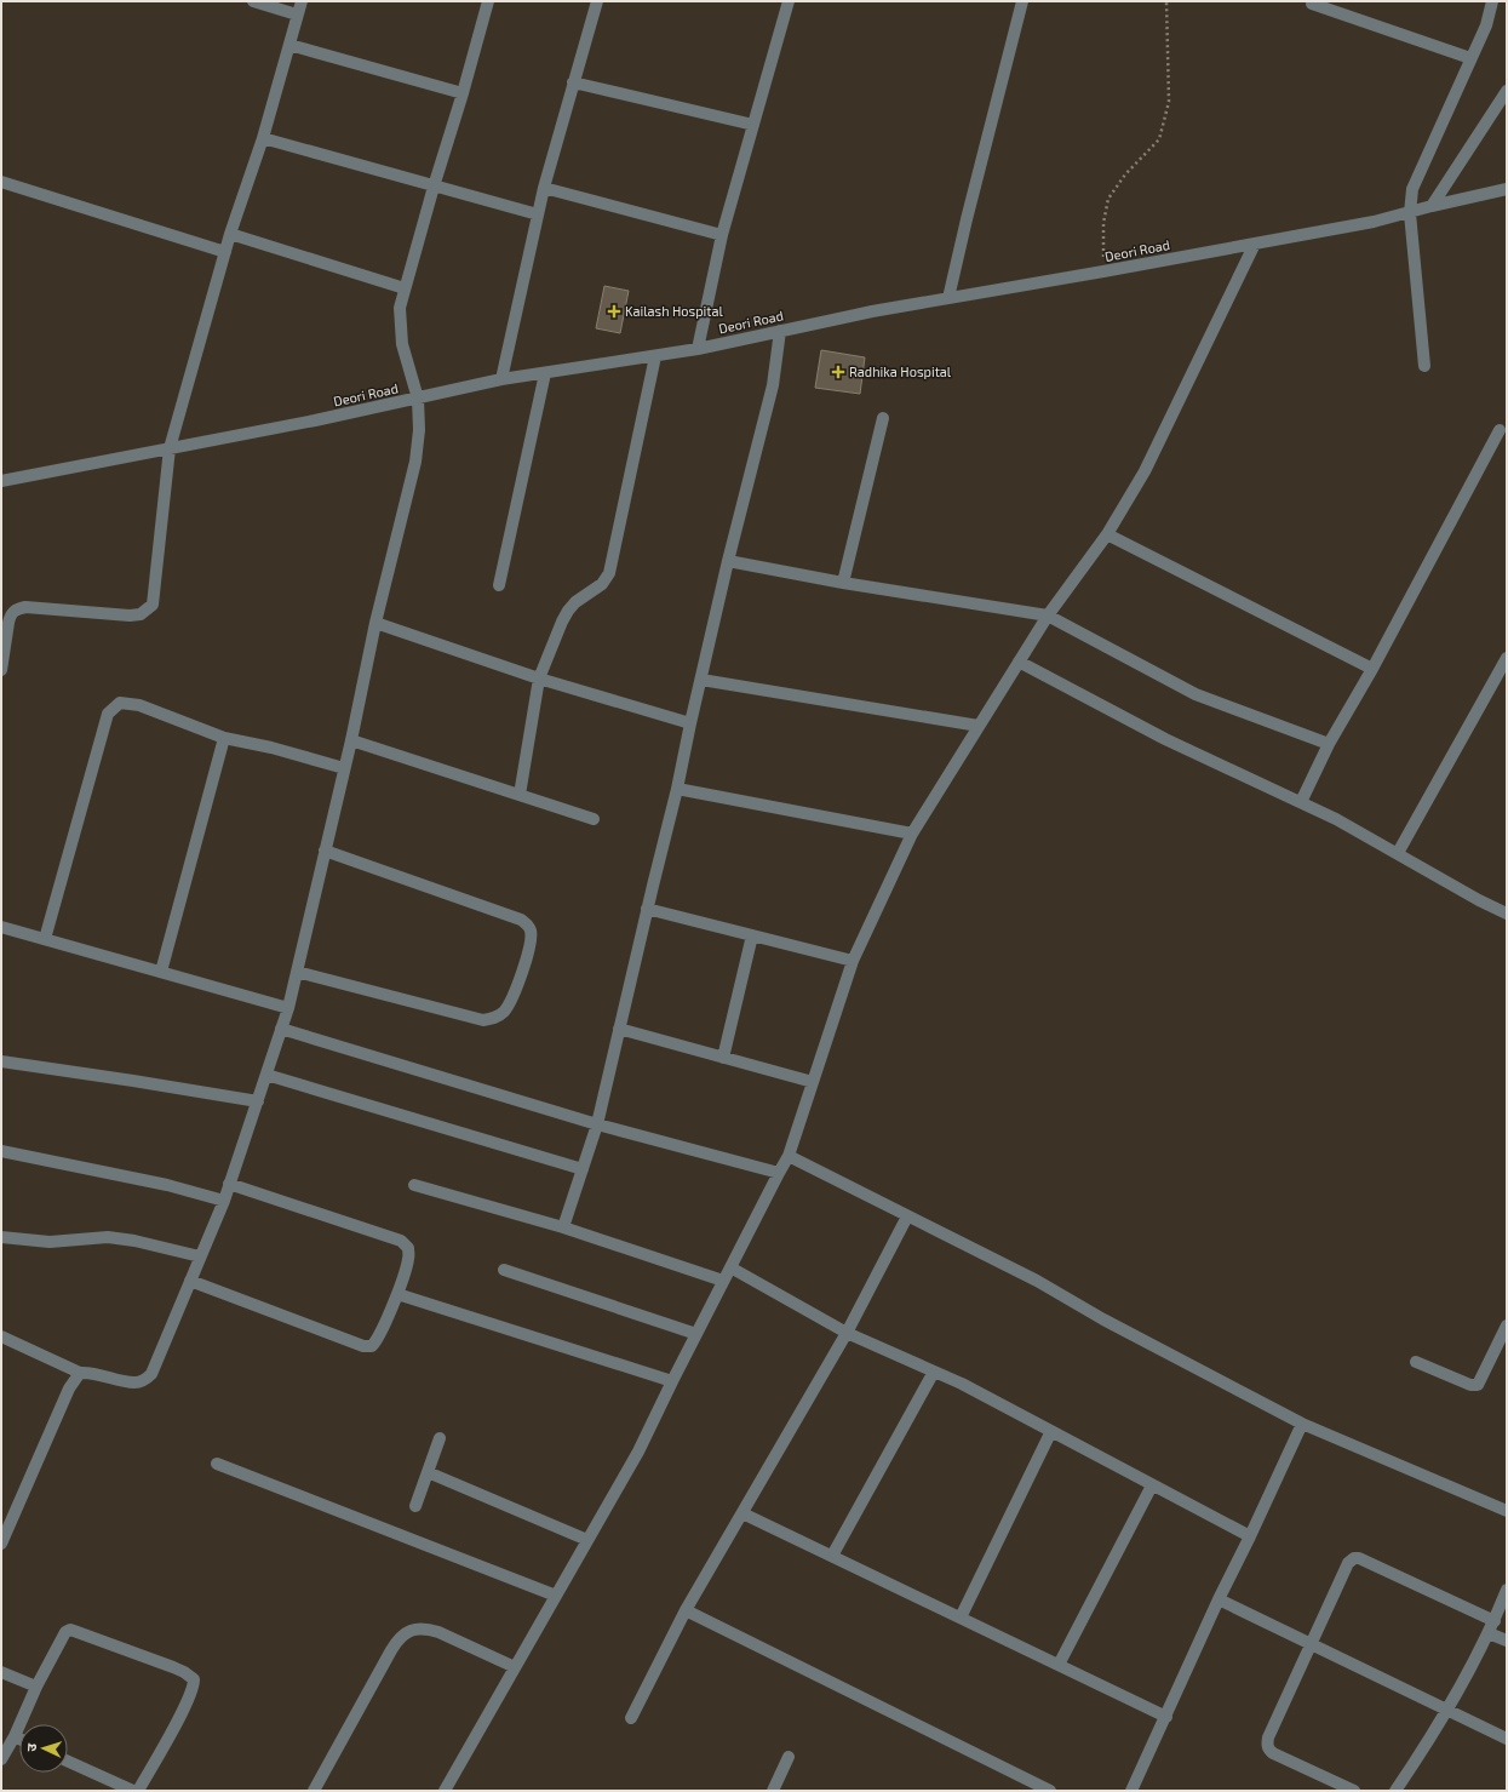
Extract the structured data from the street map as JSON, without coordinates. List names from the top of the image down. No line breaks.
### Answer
{"streets":{"street":["Deori Road"]},"places":{"health":["Kailash Hospital","Radhika Hospital"]},"north":"left"}
